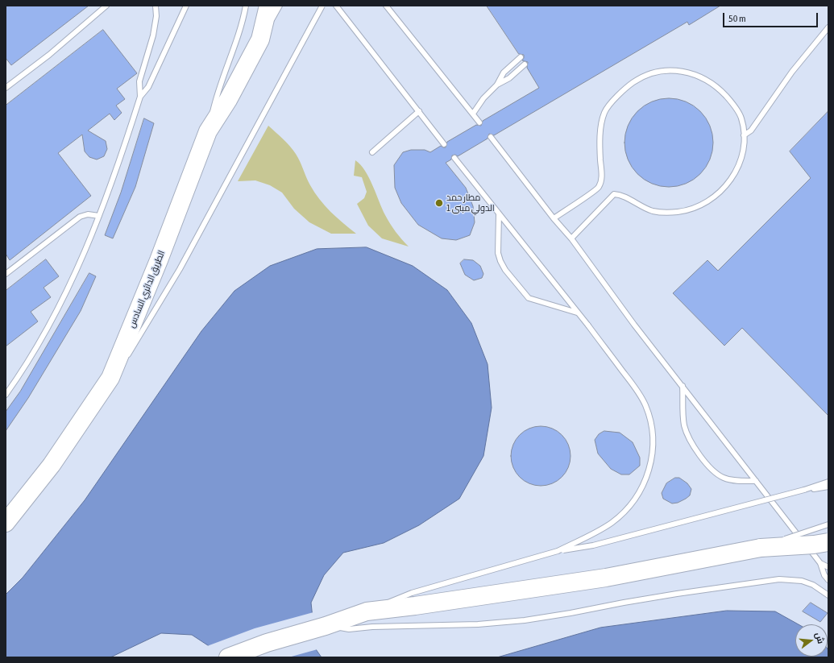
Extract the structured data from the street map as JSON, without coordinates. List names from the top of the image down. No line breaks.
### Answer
{"streets":{"highway":["الطريق الدائري السادس"]},"places":["مطار حمد الدولي مبنى 1"],"scale_bar":"50 m","north":"right"}
